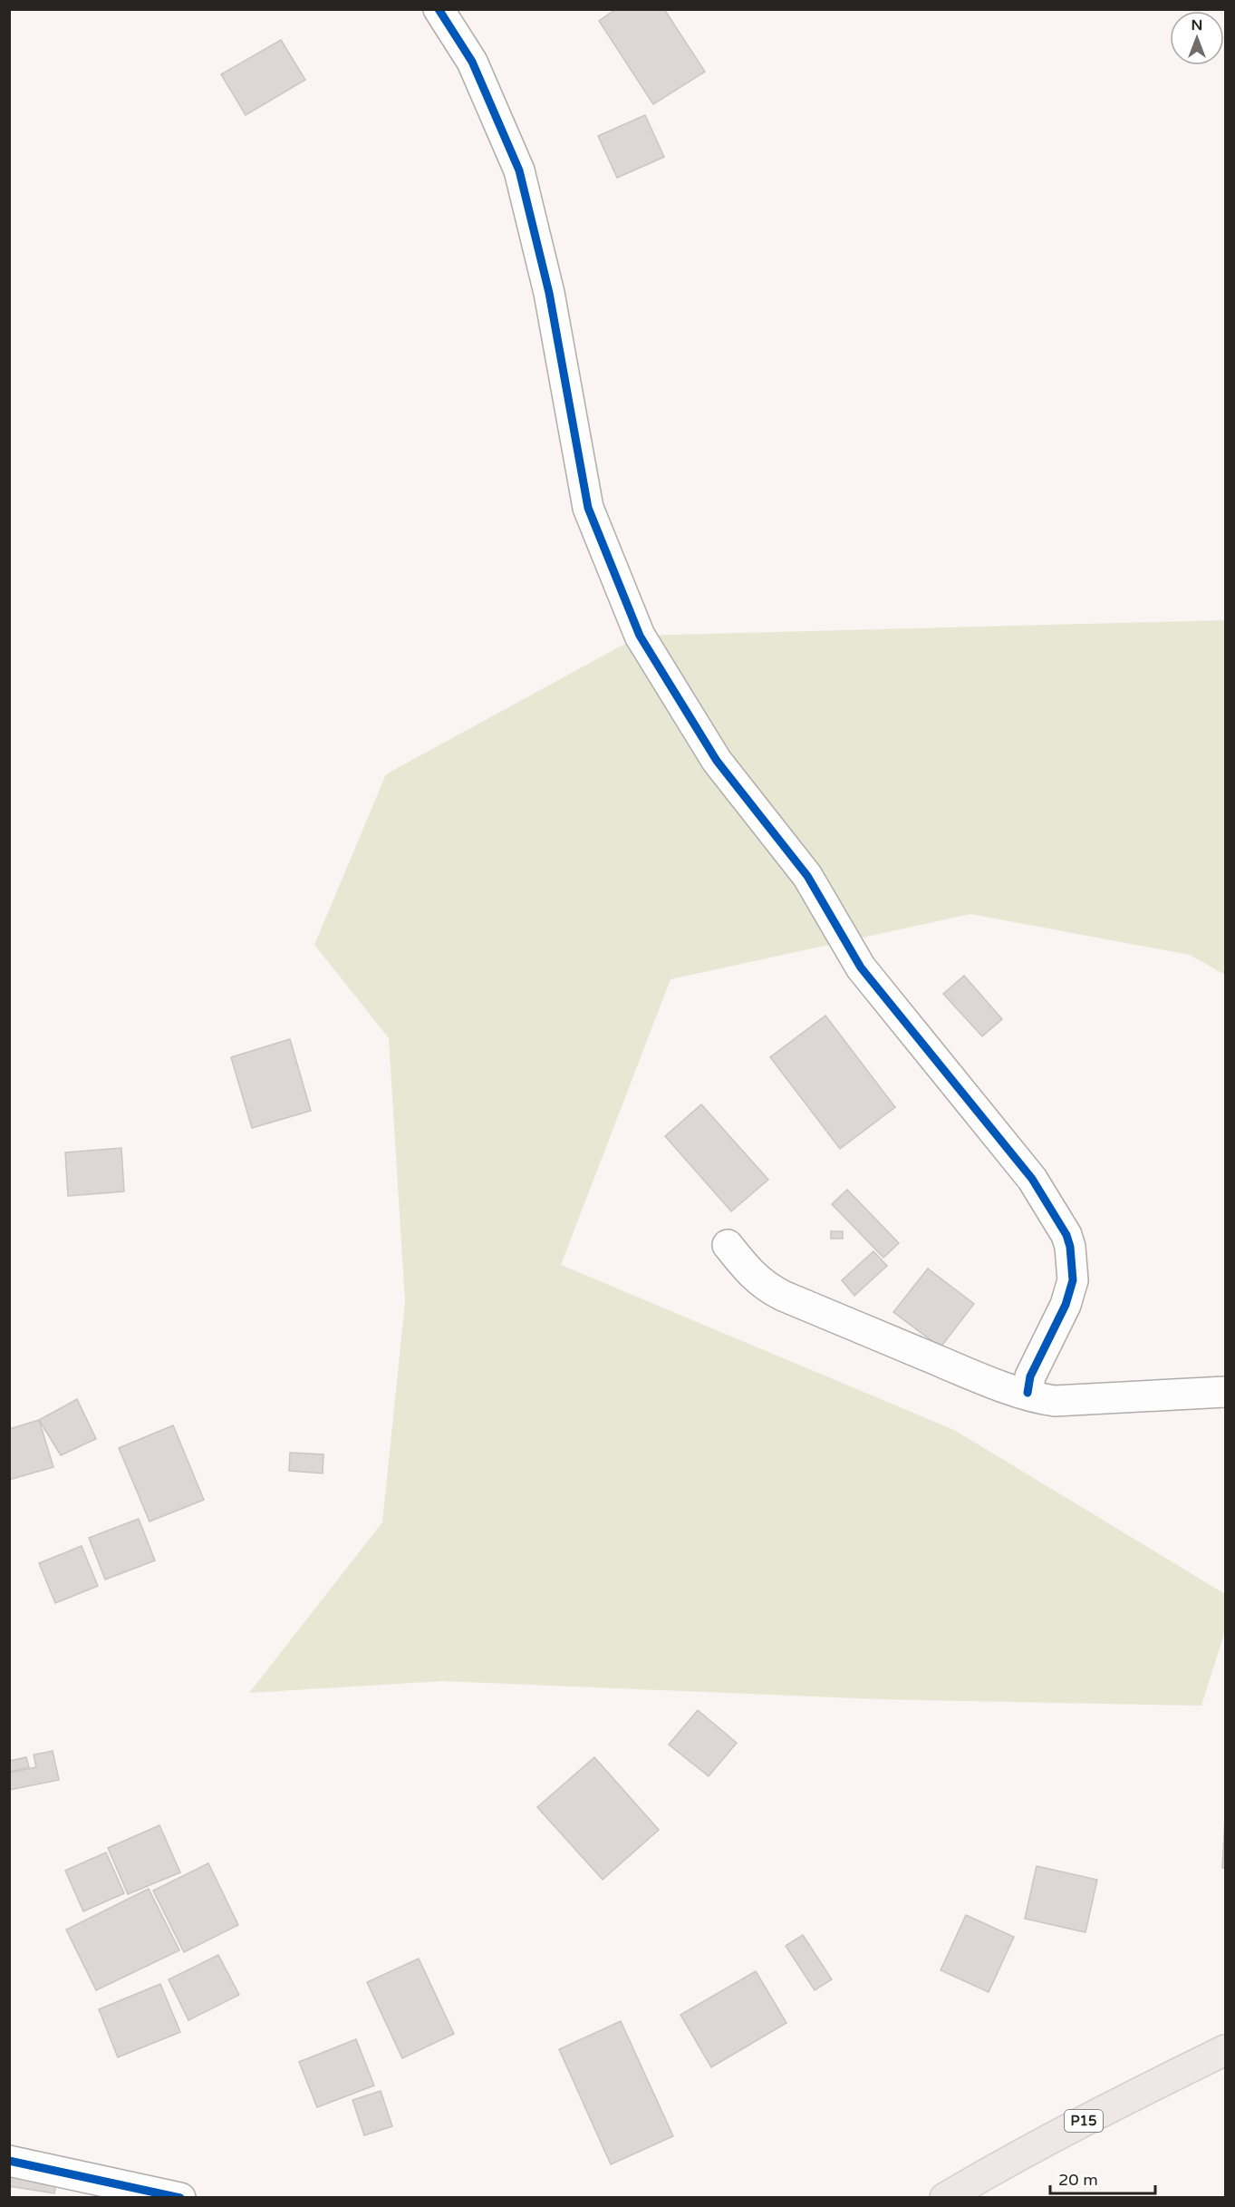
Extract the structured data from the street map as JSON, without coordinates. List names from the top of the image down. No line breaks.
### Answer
{"streets":{"main road":["P15"]},"scale_bar":"20 m","north":"top"}
